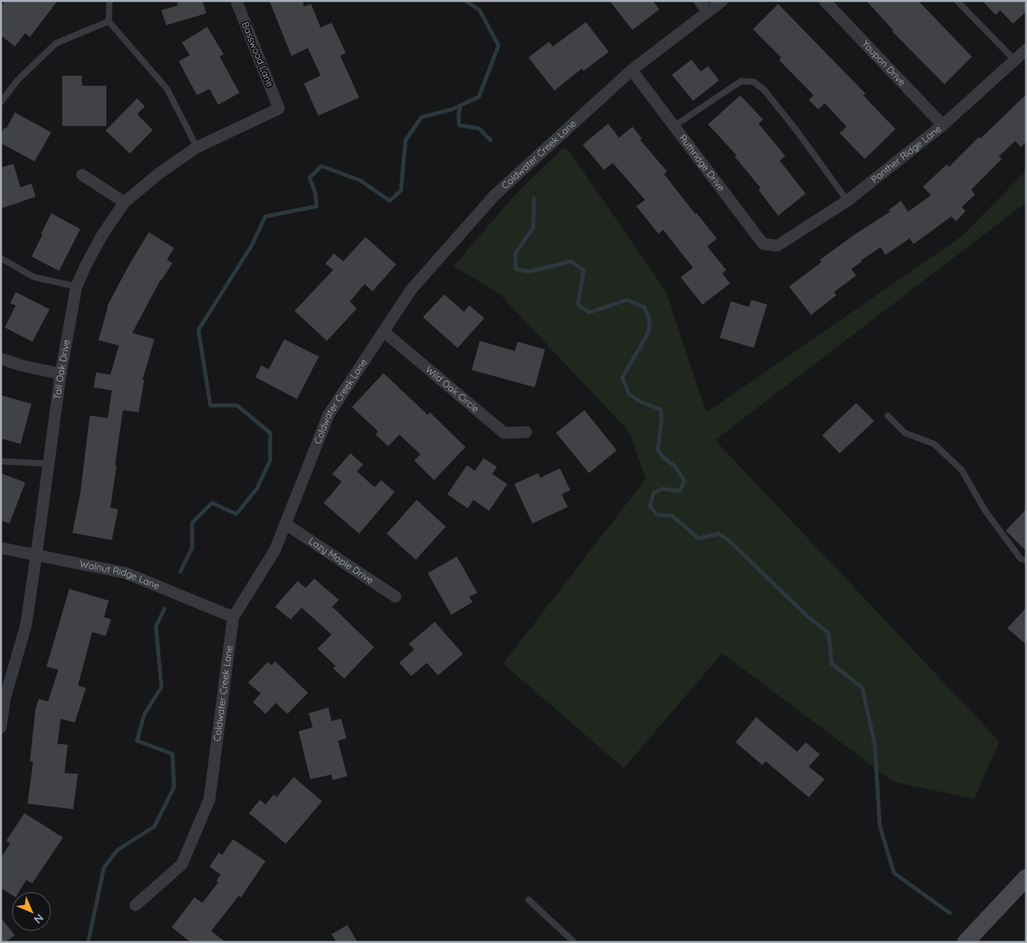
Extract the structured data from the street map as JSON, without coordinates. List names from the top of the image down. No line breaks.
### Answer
{"streets":{"street":["Basswood Lane","Yaupon Drive","Panther Ridge Lane","Coldwater Creek Lane","Ruthridge Drive","Tall Oak Drive","Wild Oak Circle","Lazy Maple Drive","Walnut Ridge Lane"]},"crossings":[["Basswood Lane","Tall Oak Drive"],["Yaupon Drive","Panther Ridge Lane"],["Panther Ridge Lane","Ruthridge Drive"],["Coldwater Creek Lane","Ruthridge Drive"],["Coldwater Creek Lane","Wild Oak Circle"],["Coldwater Creek Lane","Lazy Maple Drive"],["Coldwater Creek Lane","Walnut Ridge Lane"],["Tall Oak Drive","Walnut Ridge Lane"]],"north":"bottom right"}
